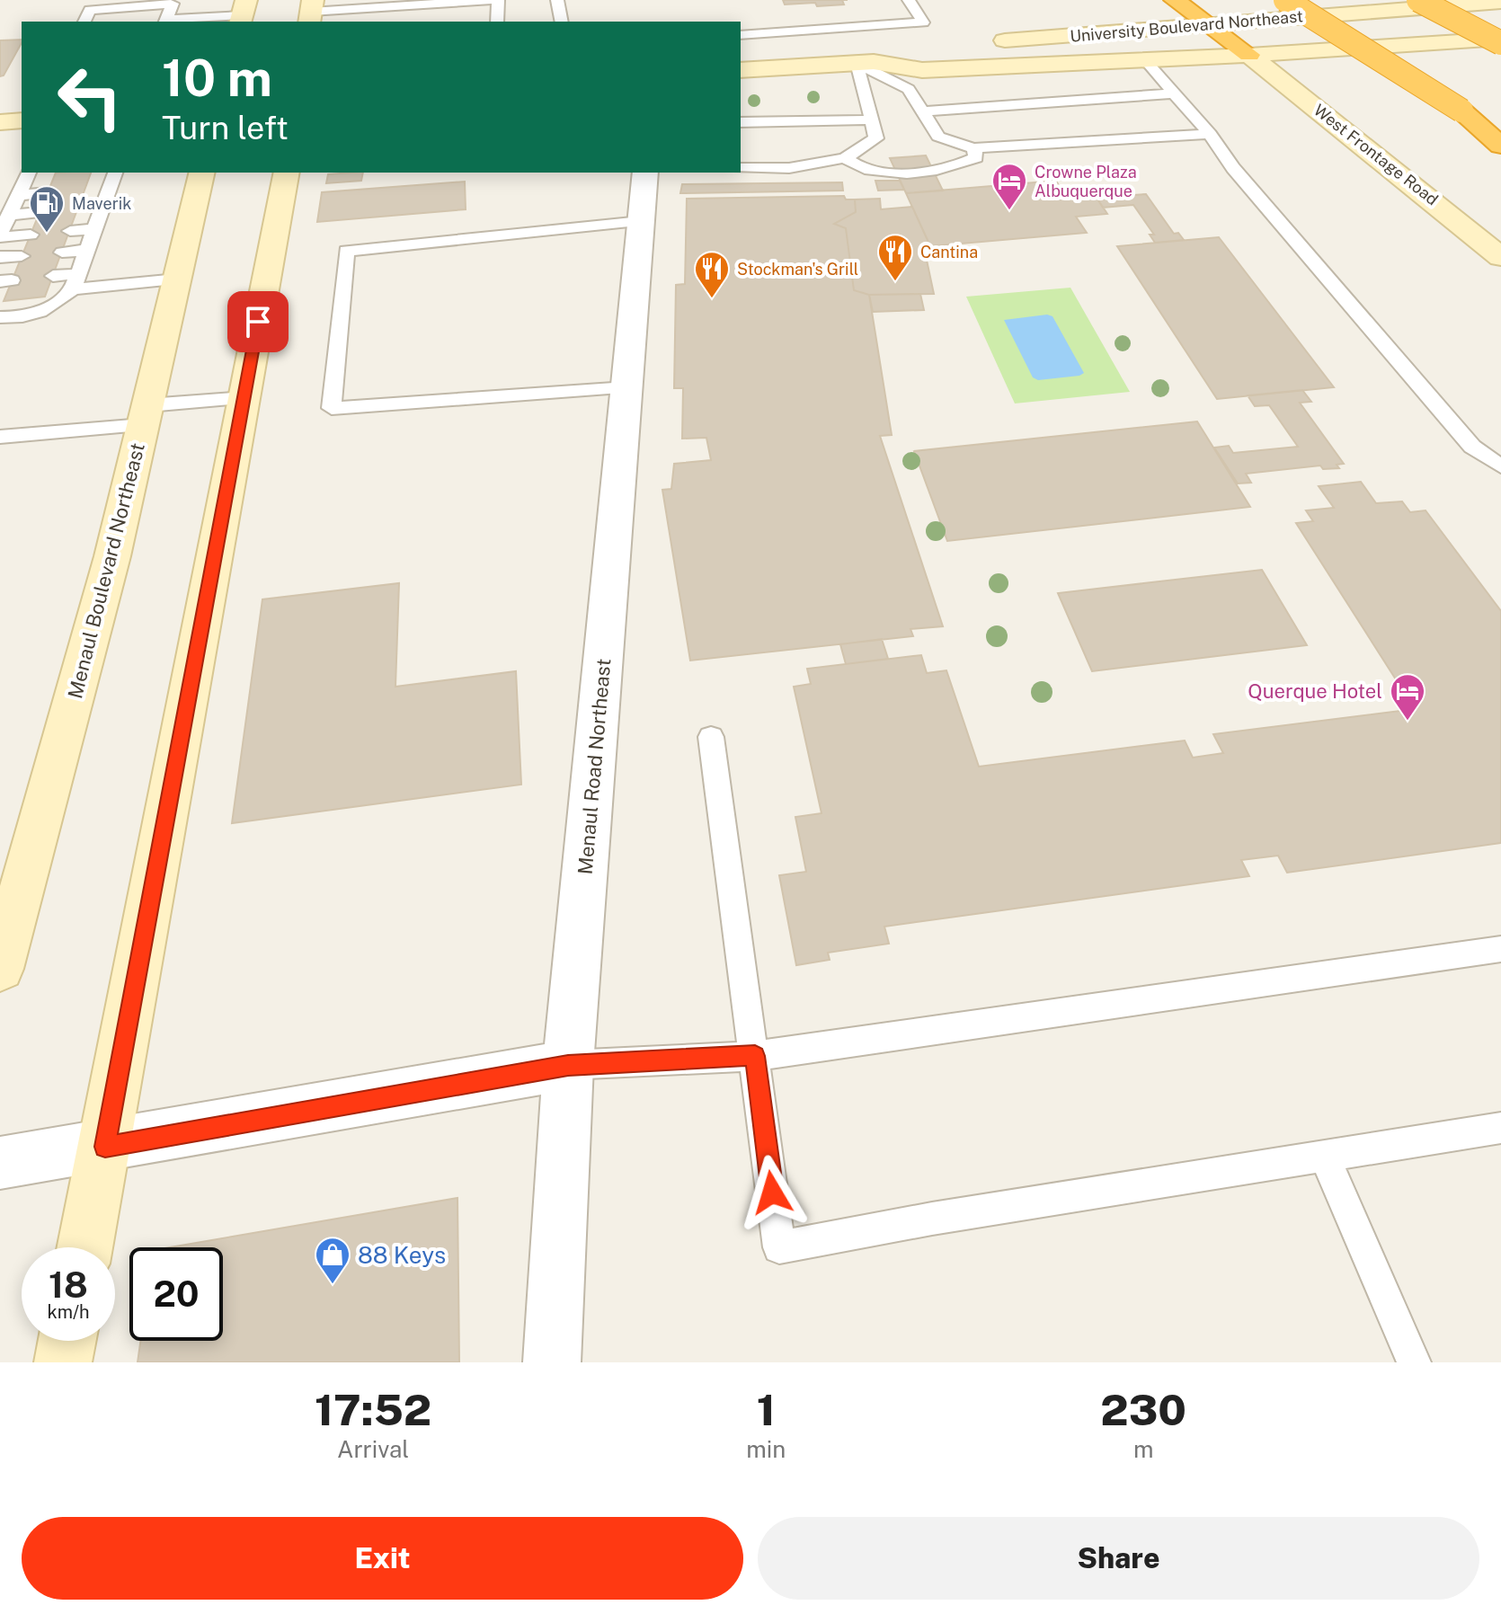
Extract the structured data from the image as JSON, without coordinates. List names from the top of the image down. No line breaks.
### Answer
{"streets":{"main road":["University Boulevard Northeast","West Frontage Road","Menaul Boulevard Northeast"],"street":["Menaul Road Northeast"]},"crossings":[["University Boulevard Northeast","West Frontage Road"]],"places":{"hotel":["Crowne Plaza Albuquerque","Querque Hotel"],"fuel station":["Maverik"],"restaurant":["Cantina","Stockman's Grill"],"shop":["88 Keys"]},"page":{"turn":["10 m","Turn left"],"speed":"18 km/h","limit":"20","eta":["17:52","Arrival","1","min","230","m"],"buttons":["Exit","Share"]}}
